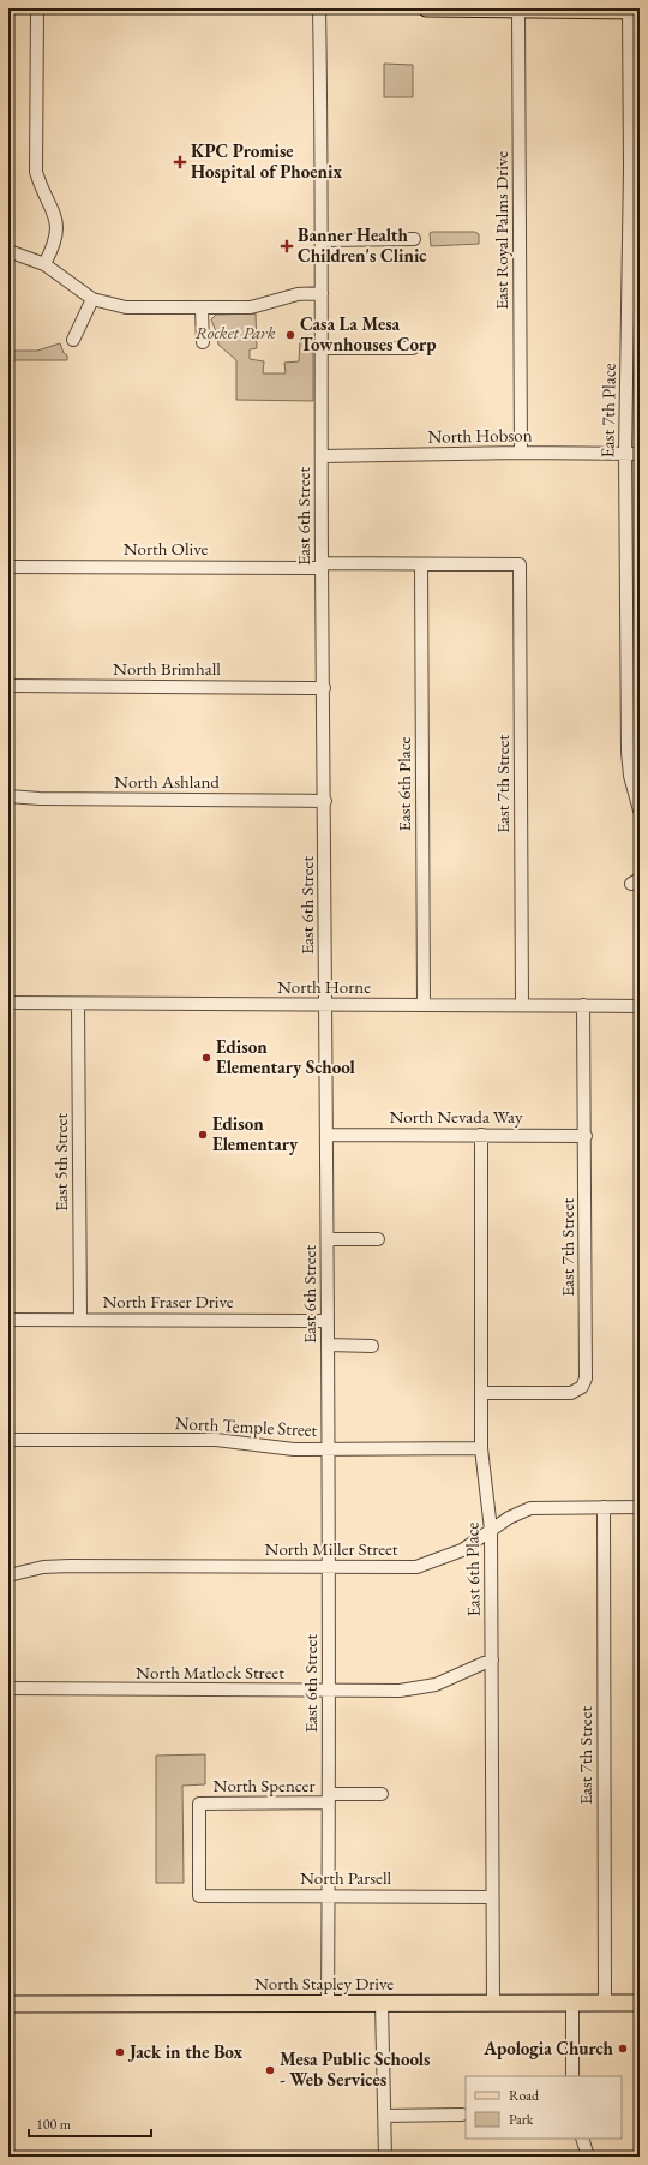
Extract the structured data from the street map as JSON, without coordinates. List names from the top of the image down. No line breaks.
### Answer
{"streets":{"main road":["North Stapley Drive"],"street":["East Royal Palms Drive","East 7th Place","North Hobson","East 6th Street","North Olive","North Brimhall","North Ashland","East 6th Place","East 7th Street","North Horne","North Nevada Way","East 5th Street","North Fraser Drive","North Temple Street","North Miller Street","North Matlock Street","North Spencer","North Parsell"]},"crossings":[["East Royal Palms Drive","North Hobson"],["East 7th Place","North Hobson"],["North Hobson","East 6th Street"],["East 6th Street","North Olive"],["East 6th Street","North Brimhall"],["East 6th Street","North Ashland"],["East 6th Street","North Horne"],["East 6th Street","North Nevada Way"],["East 6th Street","North Fraser Drive"],["East 6th Street","North Temple Street"],["East 6th Street","North Miller Street"],["East 6th Street","North Matlock Street"],["East 6th Street","North Spencer"],["East 6th Street","North Parsell"],["East 6th Street","North Stapley Drive"],["North Olive","East 6th Place"],["North Olive","East 7th Street"],["East 6th Place","East 7th Street"],["East 6th Place","North Horne"],["East 6th Place","North Nevada Way"],["East 6th Place","North Temple Street"],["East 6th Place","North Miller Street"],["East 6th Place","North Matlock Street"],["East 6th Place","North Parsell"],["East 6th Place","North Stapley Drive"],["East 7th Street","North Horne"],["East 7th Street","North Nevada Way"],["East 7th Street","North Miller Street"],["East 7th Street","North Stapley Drive"],["North Horne","East 5th Street"],["East 5th Street","North Fraser Drive"],["North Spencer","North Parsell"]],"parks":["Rocket Park"],"places":{"health":["KPC Promise Hospital of Phoenix","Banner Health Children's Clinic"],"other":["Casa La Mesa Townhouses Corp","Edison Elementary School","Edison Elementary","Apologia Church","Jack in the Box","Mesa Public Schools - Web Services"]},"legend":["Road","Park"],"scale_bar":"100 m"}
